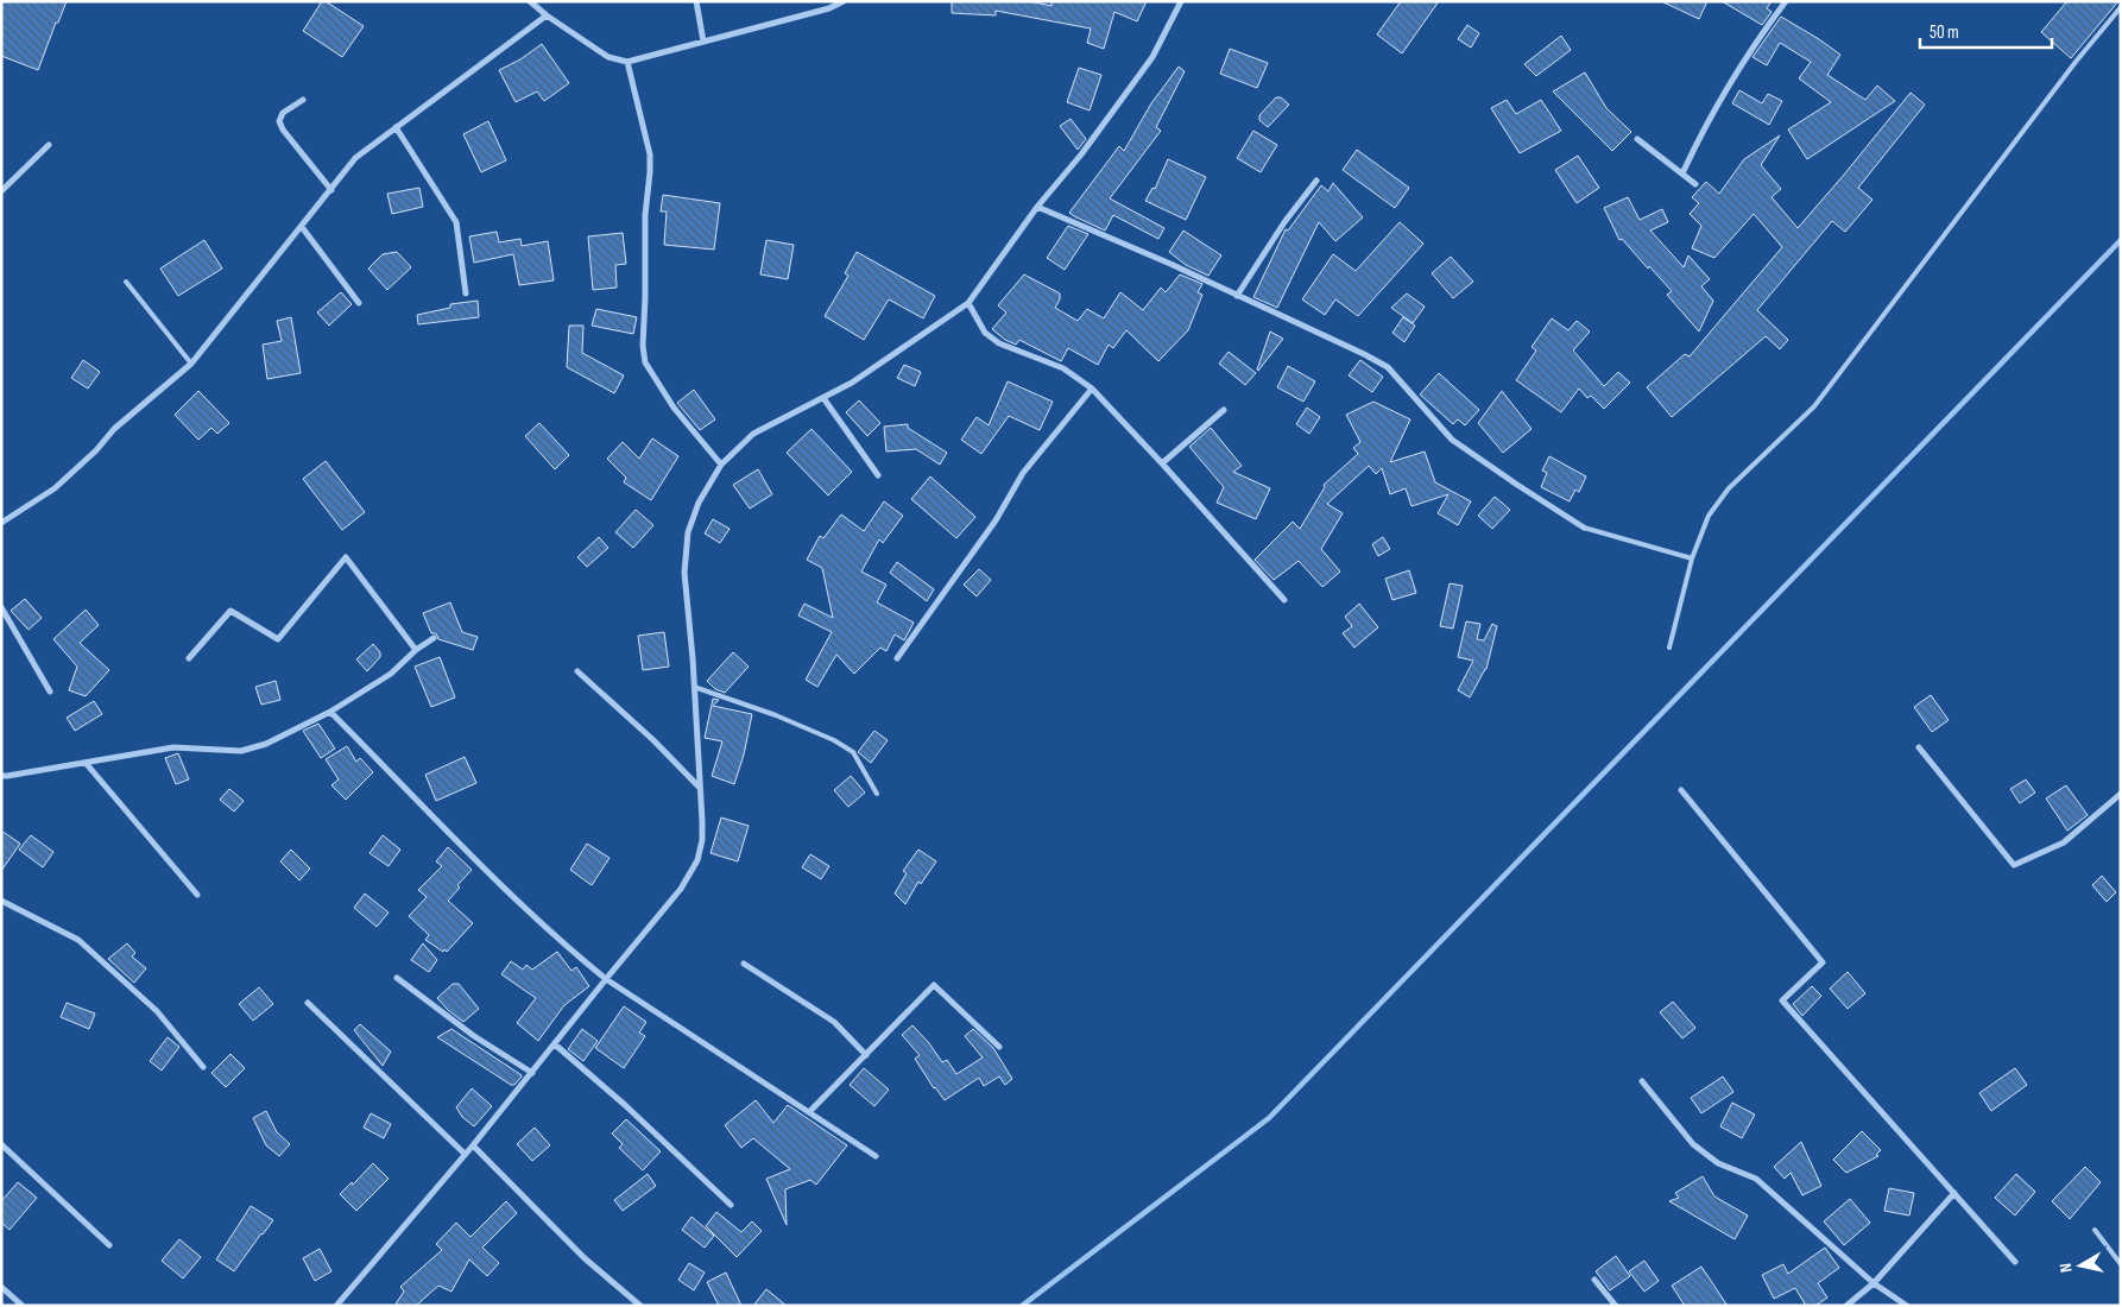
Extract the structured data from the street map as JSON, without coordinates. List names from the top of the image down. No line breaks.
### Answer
{"scale_bar":"50 m","north":"left"}
